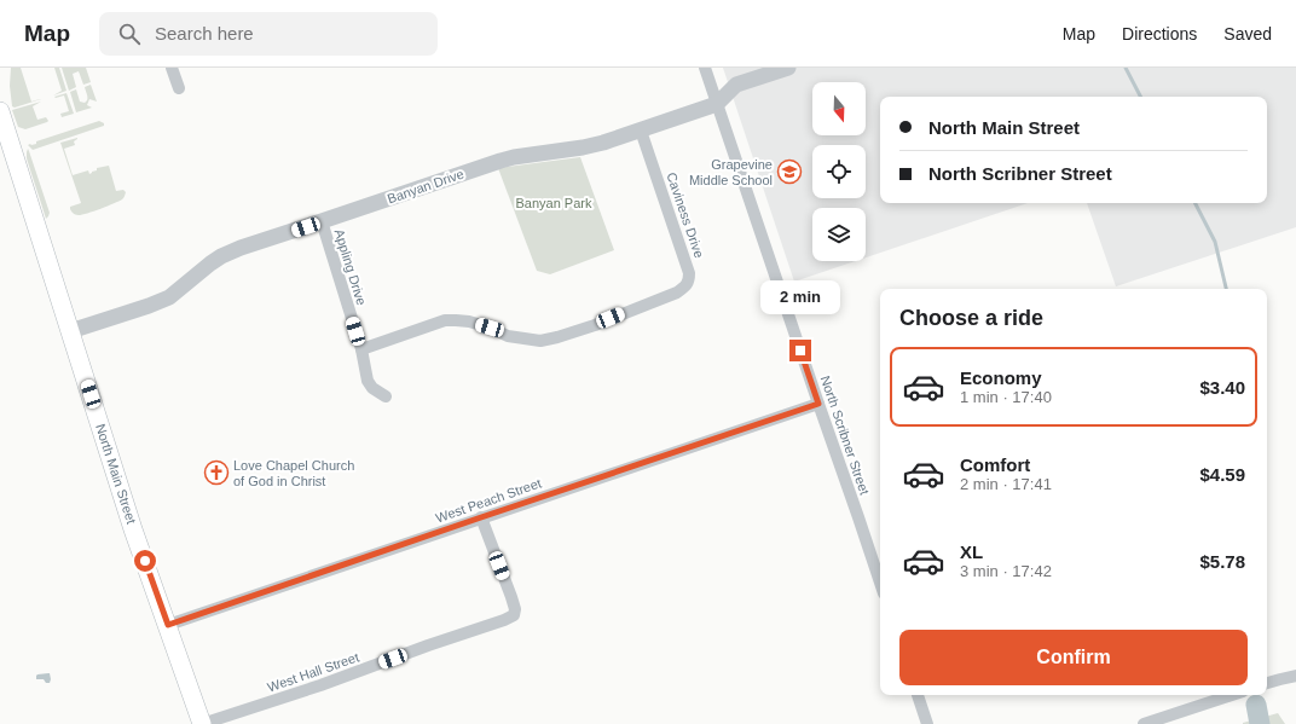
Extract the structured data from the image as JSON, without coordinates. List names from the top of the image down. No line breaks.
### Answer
{"streets":{"main road":["North Main Street"],"street":["Banyan Drive","Caviness Drive","Appling Drive","North Scribner Street","West Peach Street","West Hall Street"]},"crossings":[["Banyan Drive","Caviness Drive"],["Banyan Drive","Appling Drive"],["Banyan Drive","North Scribner Street"],["Banyan Drive","North Main Street"],["Caviness Drive","Appling Drive"],["North Scribner Street","West Peach Street"],["North Main Street","West Peach Street"],["North Main Street","West Hall Street"],["West Peach Street","West Hall Street"]],"parks":["Banyan Park"],"places":{"school or university":["Grapevine Middle School"],"church":["Love Chapel Church of God in Christ"]},"north":"bottom","page":{"header":"Map","search":"Search here","nav":["Map","Directions","Saved"],"banner":["North Main Street","North Scribner Street"],"bubble":"2 min","heading":"Choose a ride","list":[{"name":"Economy","note":"1 min · 17:40","value":"$3.40"},{"name":"Comfort","note":"2 min · 17:41","value":"$4.59"},{"name":"XL","note":"3 min · 17:42","value":"$5.78"}],"buttons":"Confirm"}}
